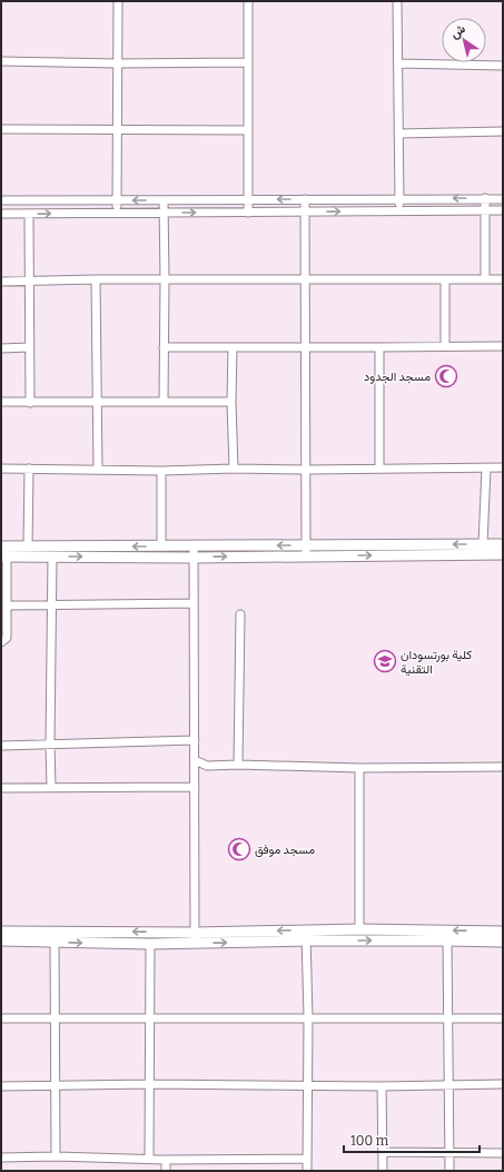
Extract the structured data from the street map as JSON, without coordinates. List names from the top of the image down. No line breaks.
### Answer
{"places":{"mosque":["مسجد الجدود","مسجد موفق"],"school or university":["كلية بورتسودان التقنية"]},"scale_bar":"100 m","north":"top left"}
